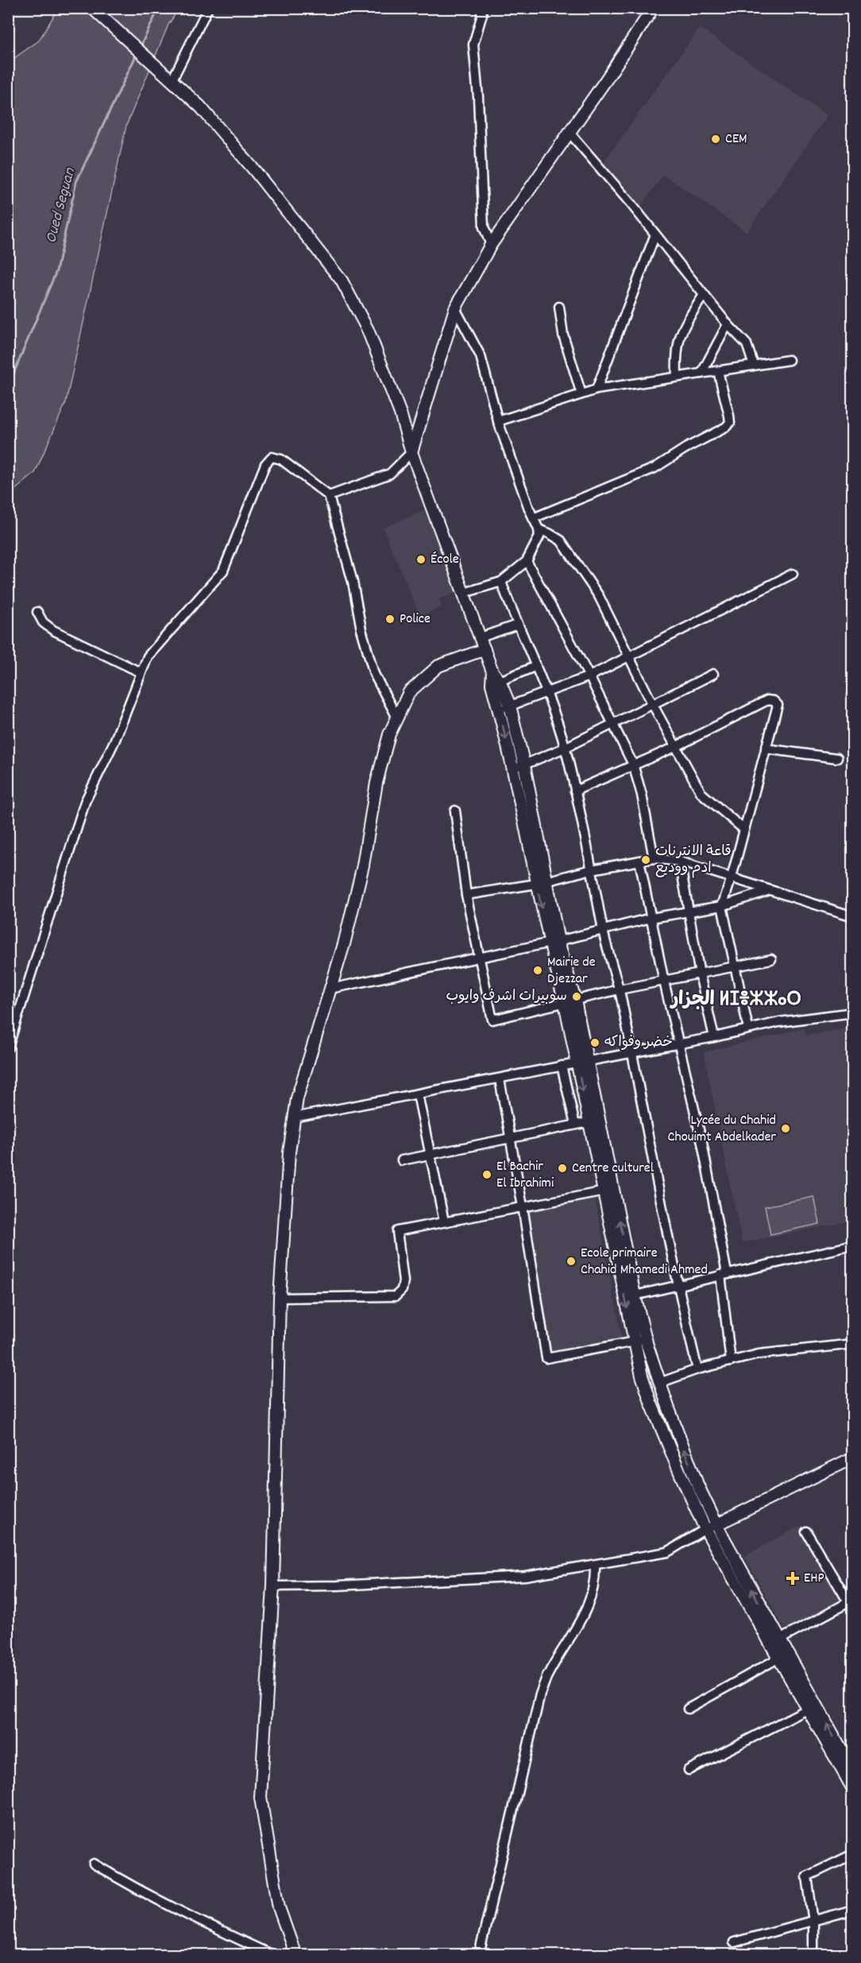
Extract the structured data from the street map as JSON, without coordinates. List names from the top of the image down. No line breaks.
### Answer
{"districts":["الجزار ⵍⵊⴻⵣⵣⴰⵔ"],"water":["Oued Seguan"],"places":{"other":["CEM","École","Police","قاعة الانترنات ادم ووديع","Mairie de Djezzar","سوبيرات اشرف وايوب","خضر وفواكه","Lycée du Chahid Chouimt Abdelkader","Centre culturel","El Bachir El Ibrahimi","Ecole primaire Chahid Mhamedi Ahmed"],"health":["EHP"]}}
